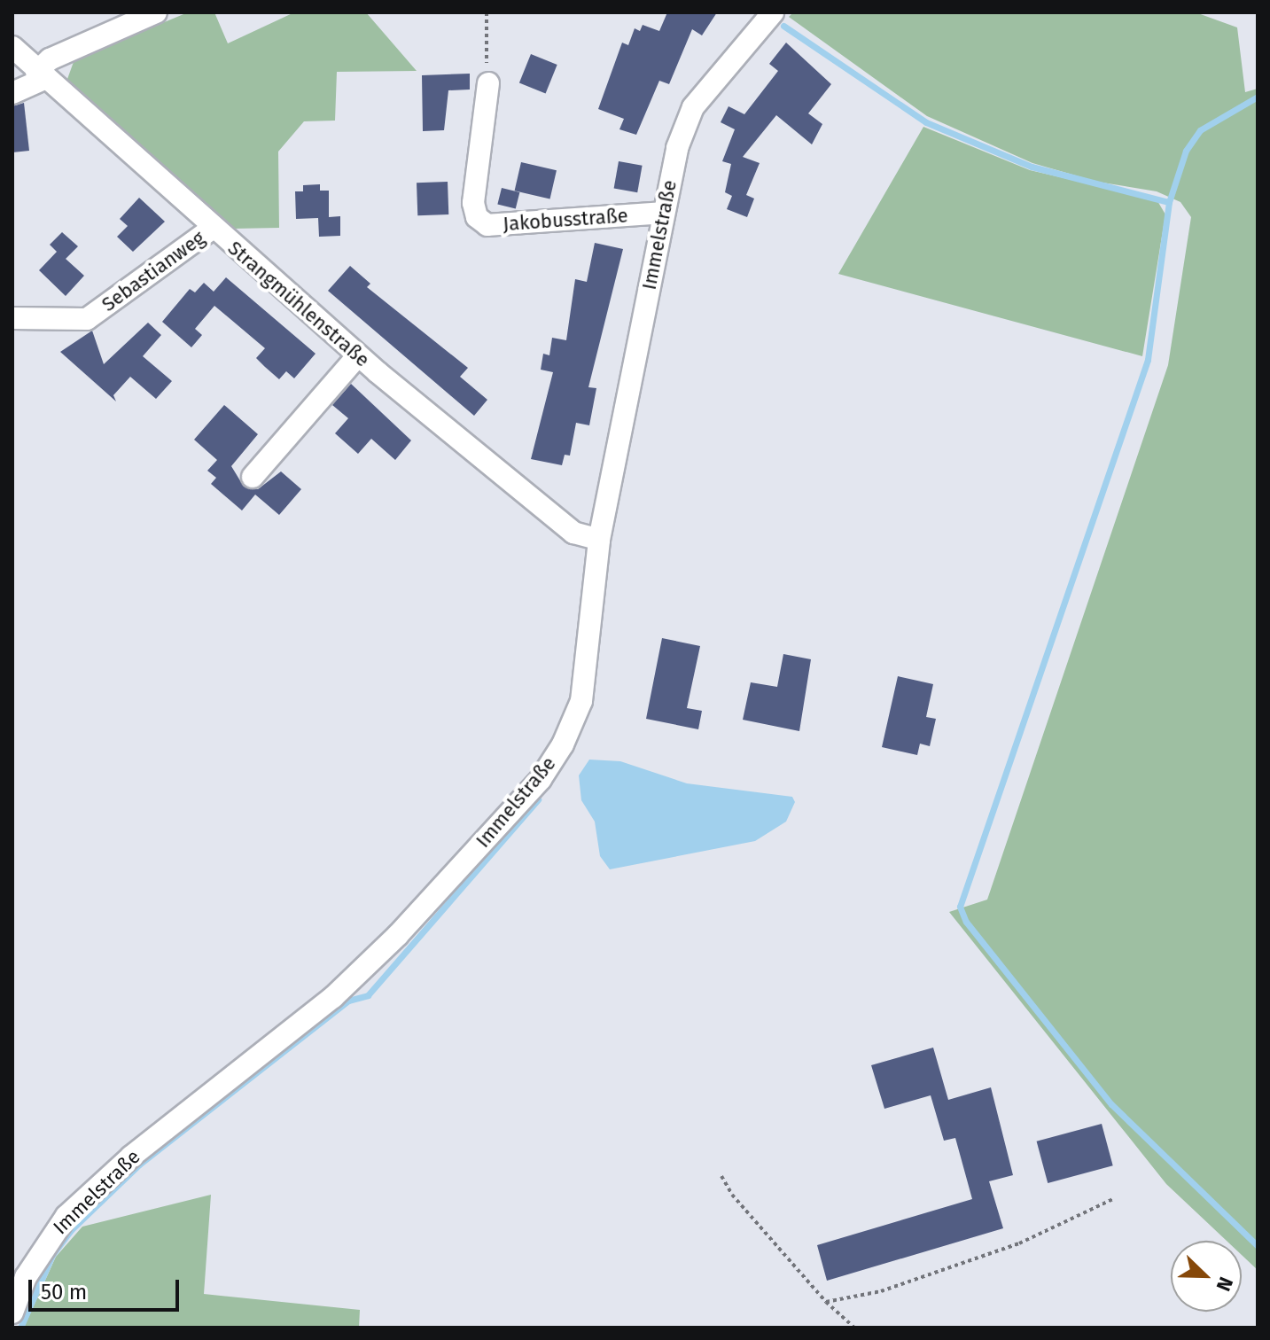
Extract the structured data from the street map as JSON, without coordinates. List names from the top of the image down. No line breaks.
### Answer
{"streets":{"street":["Jakobusstraße","Immelstraße","Sebastianweg","Strangmühlenstraße"]},"crossings":[["Jakobusstraße","Immelstraße"],["Immelstraße","Strangmühlenstraße"],["Sebastianweg","Strangmühlenstraße"]],"scale_bar":"50 m","north":"bottom right"}
